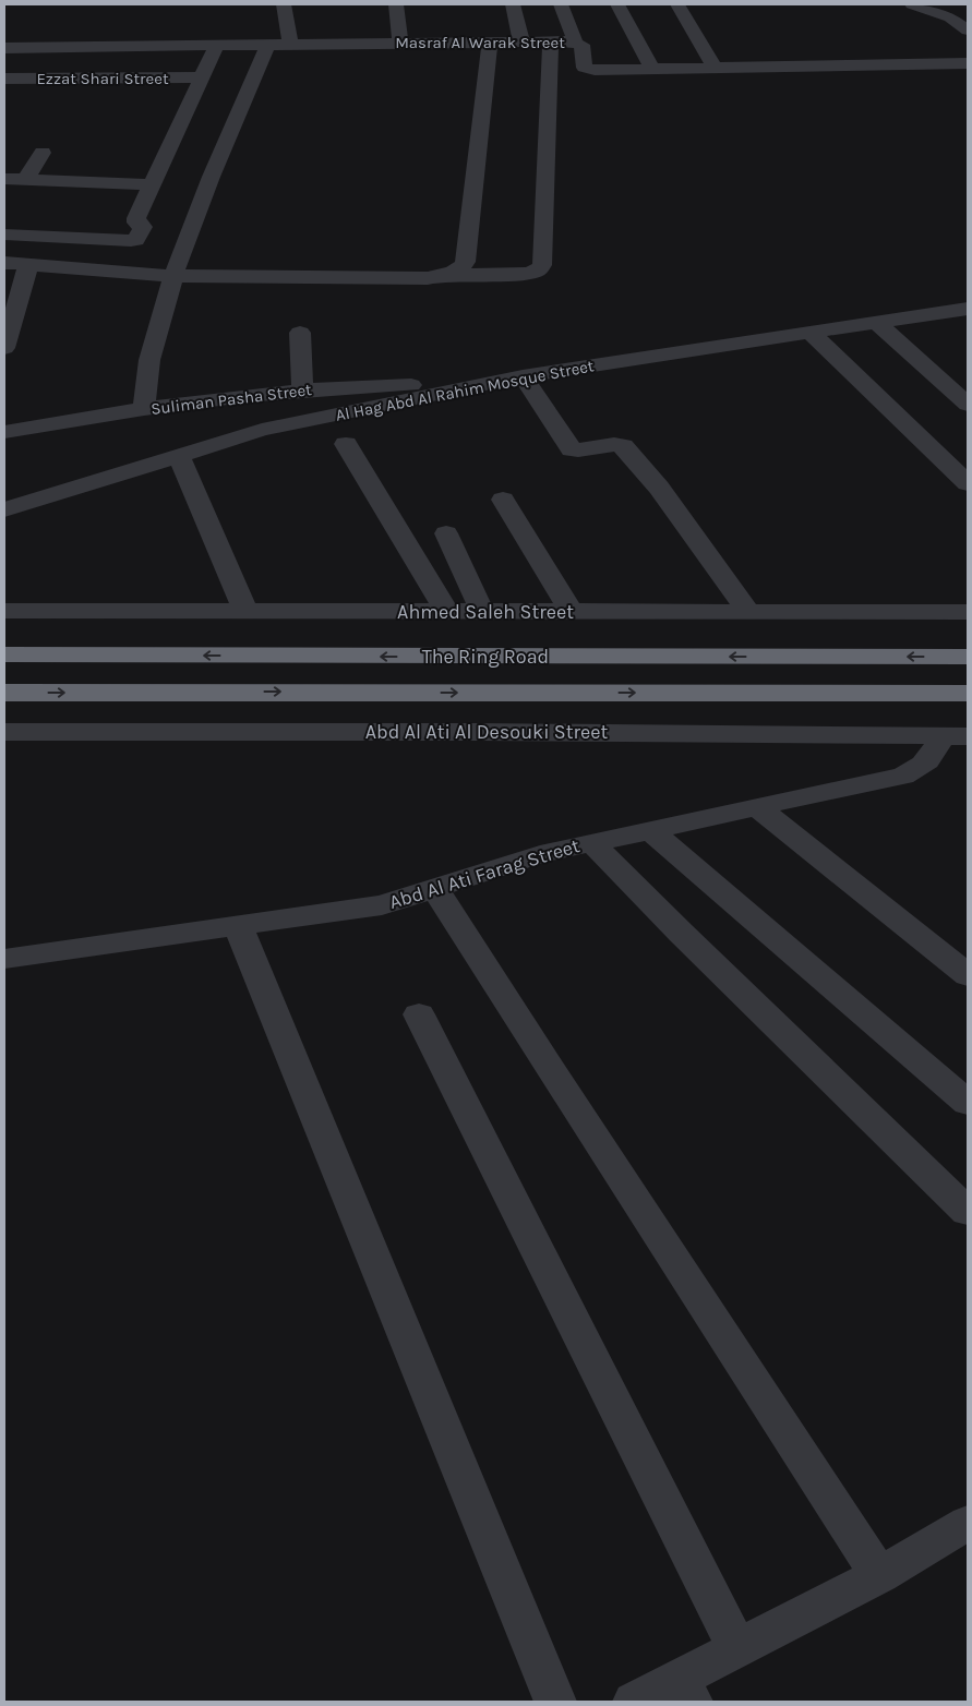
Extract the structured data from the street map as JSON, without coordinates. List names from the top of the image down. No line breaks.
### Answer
{"streets":{"highway":["The Ring Road"],"street":["Masraf Al Warak Street","Ezzat Shari Street","Al Hag Abd Al Rahim Mosque Street","Suliman Pasha Street","Ahmed Saleh Street","Abd Al Ati Al Desouki Street","Abd Al Ati Farag Street"]},"crossings":[["Al Hag Abd Al Rahim Mosque Street","Suliman Pasha Street"],["Abd Al Ati Al Desouki Street","Abd Al Ati Farag Street"]]}
